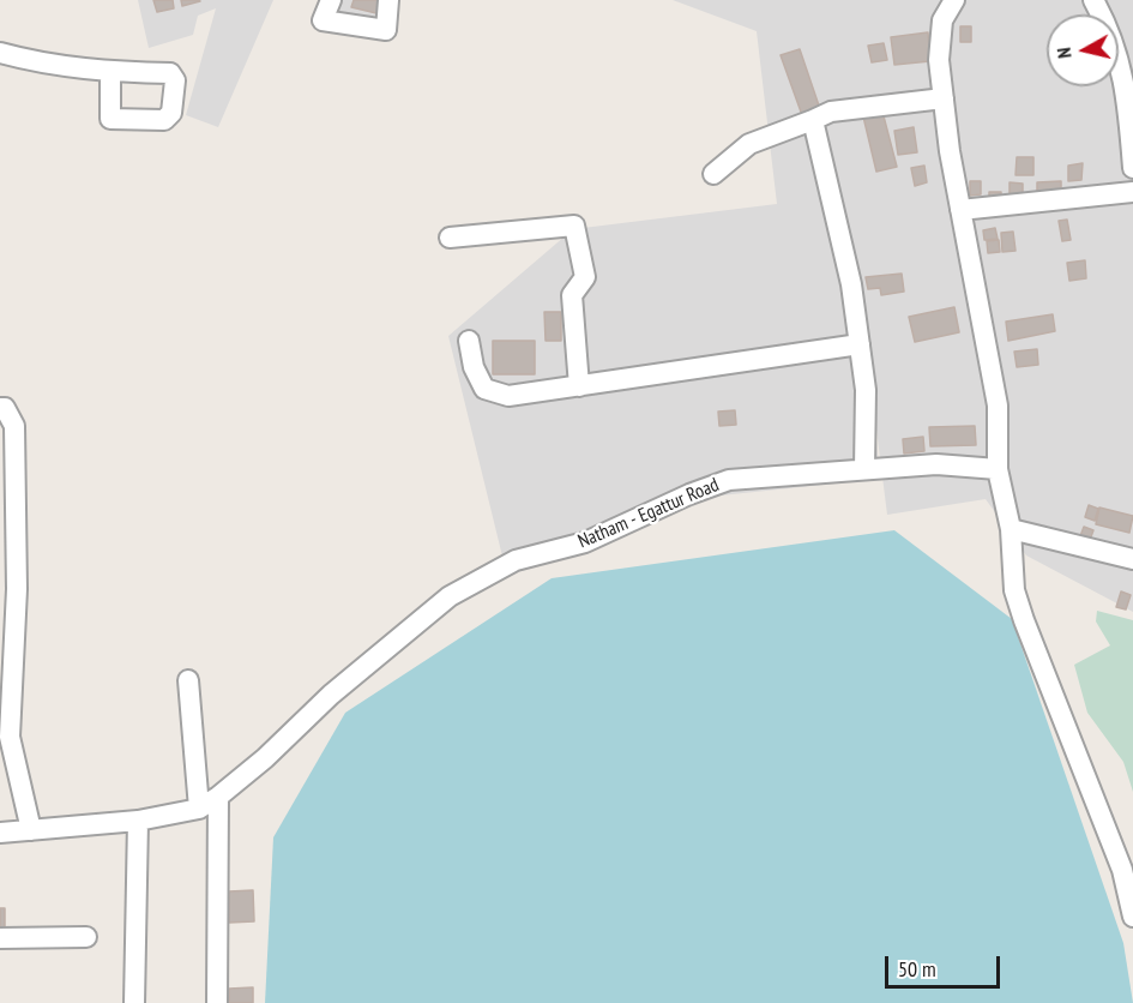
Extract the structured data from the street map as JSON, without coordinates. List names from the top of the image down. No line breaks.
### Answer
{"streets":{"street":["Natham - Egattur Road"]},"scale_bar":"50 m","north":"left"}
